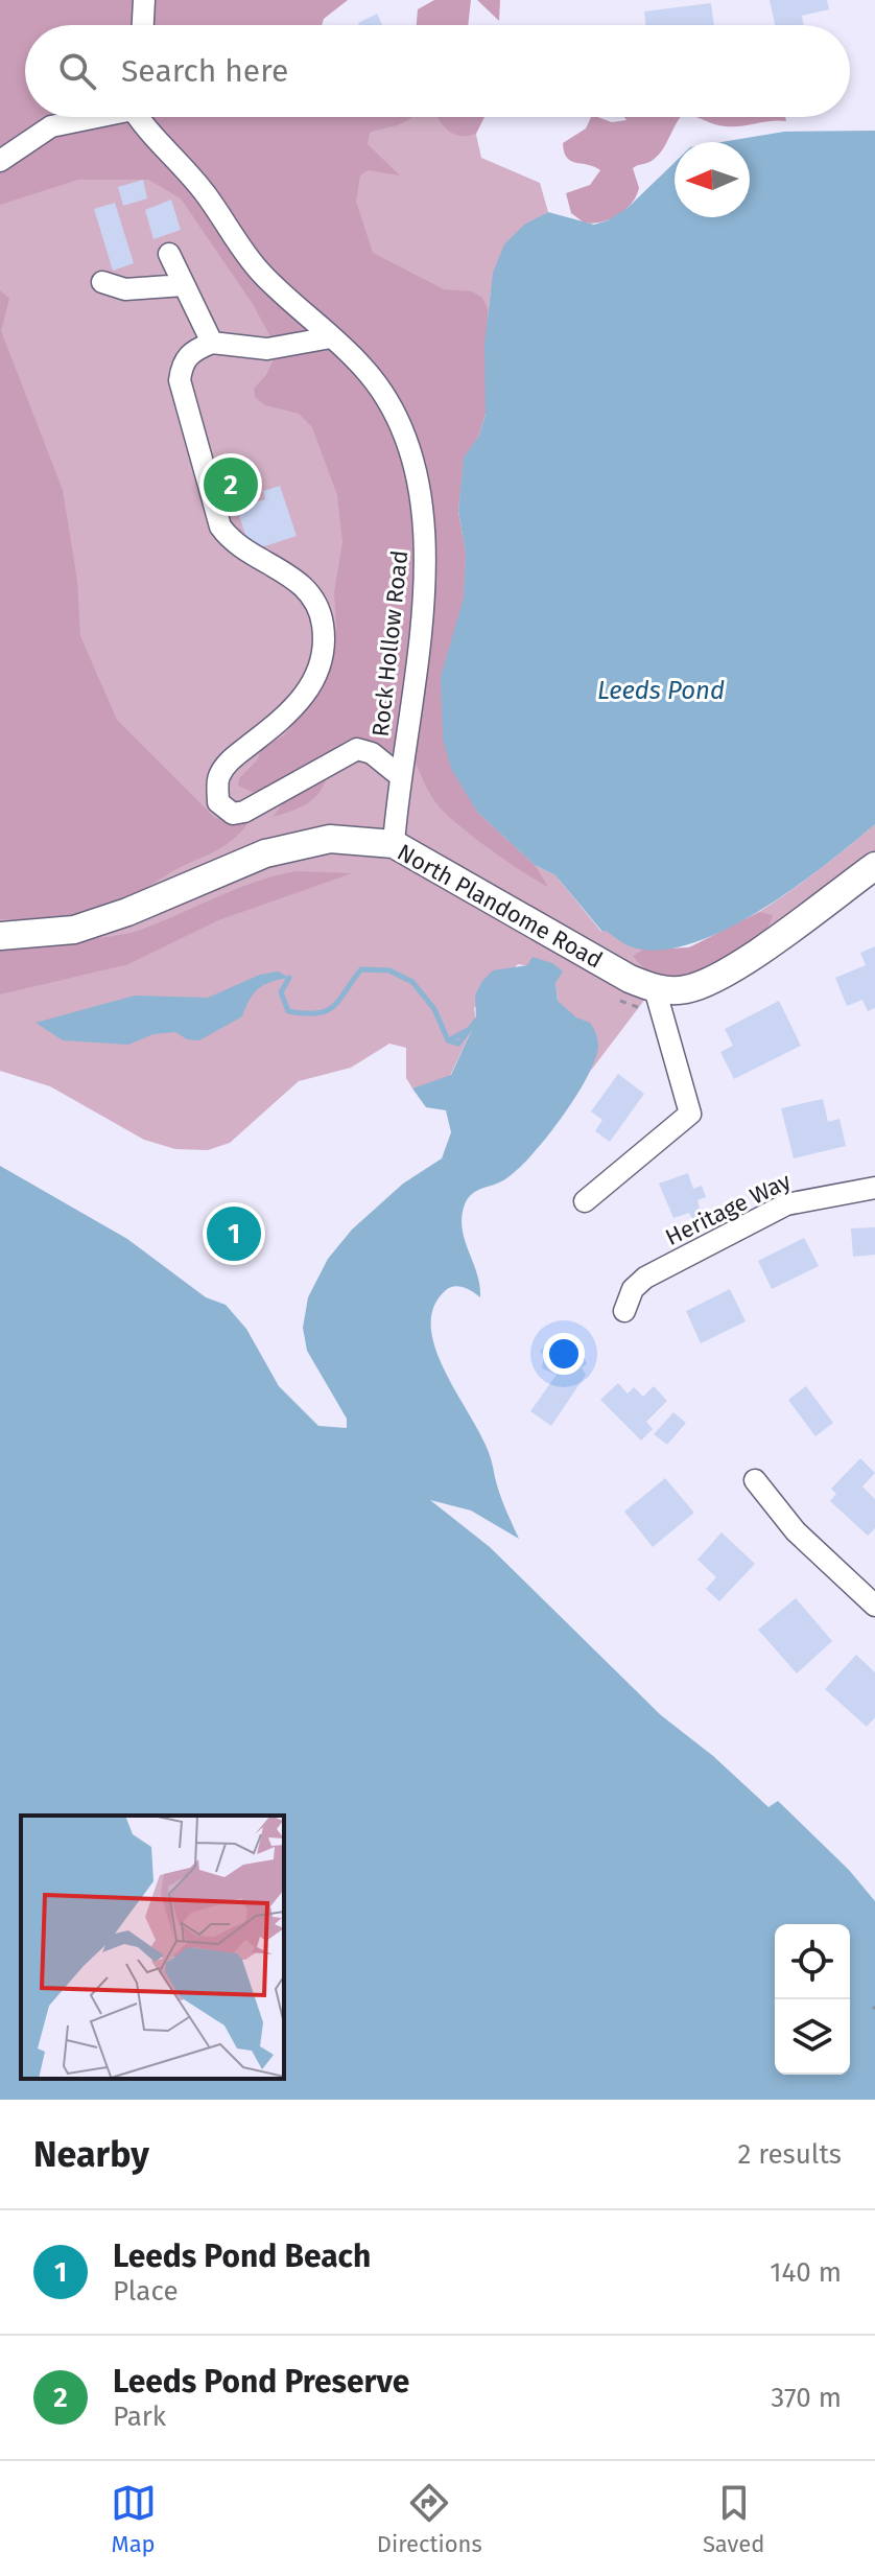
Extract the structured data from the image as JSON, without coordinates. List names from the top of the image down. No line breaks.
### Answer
{"streets":{"main road":["North Plandome Road"],"street":["Rock Hollow Road","Heritage Way"]},"crossings":[["Rock Hollow Road","North Plandome Road"]],"water":["Leeds Pond"],"north":"left","page":{"search":"Search here","pins":["2","1"],"heading":["Nearby","2 results"],"list":[{"mark":"1","name":"Leeds Pond Beach","note":"Place","value":"140 m"},{"mark":"2","name":"Leeds Pond Preserve","note":"Park","value":"370 m"}],"nav":["Map","Directions","Saved"]}}
